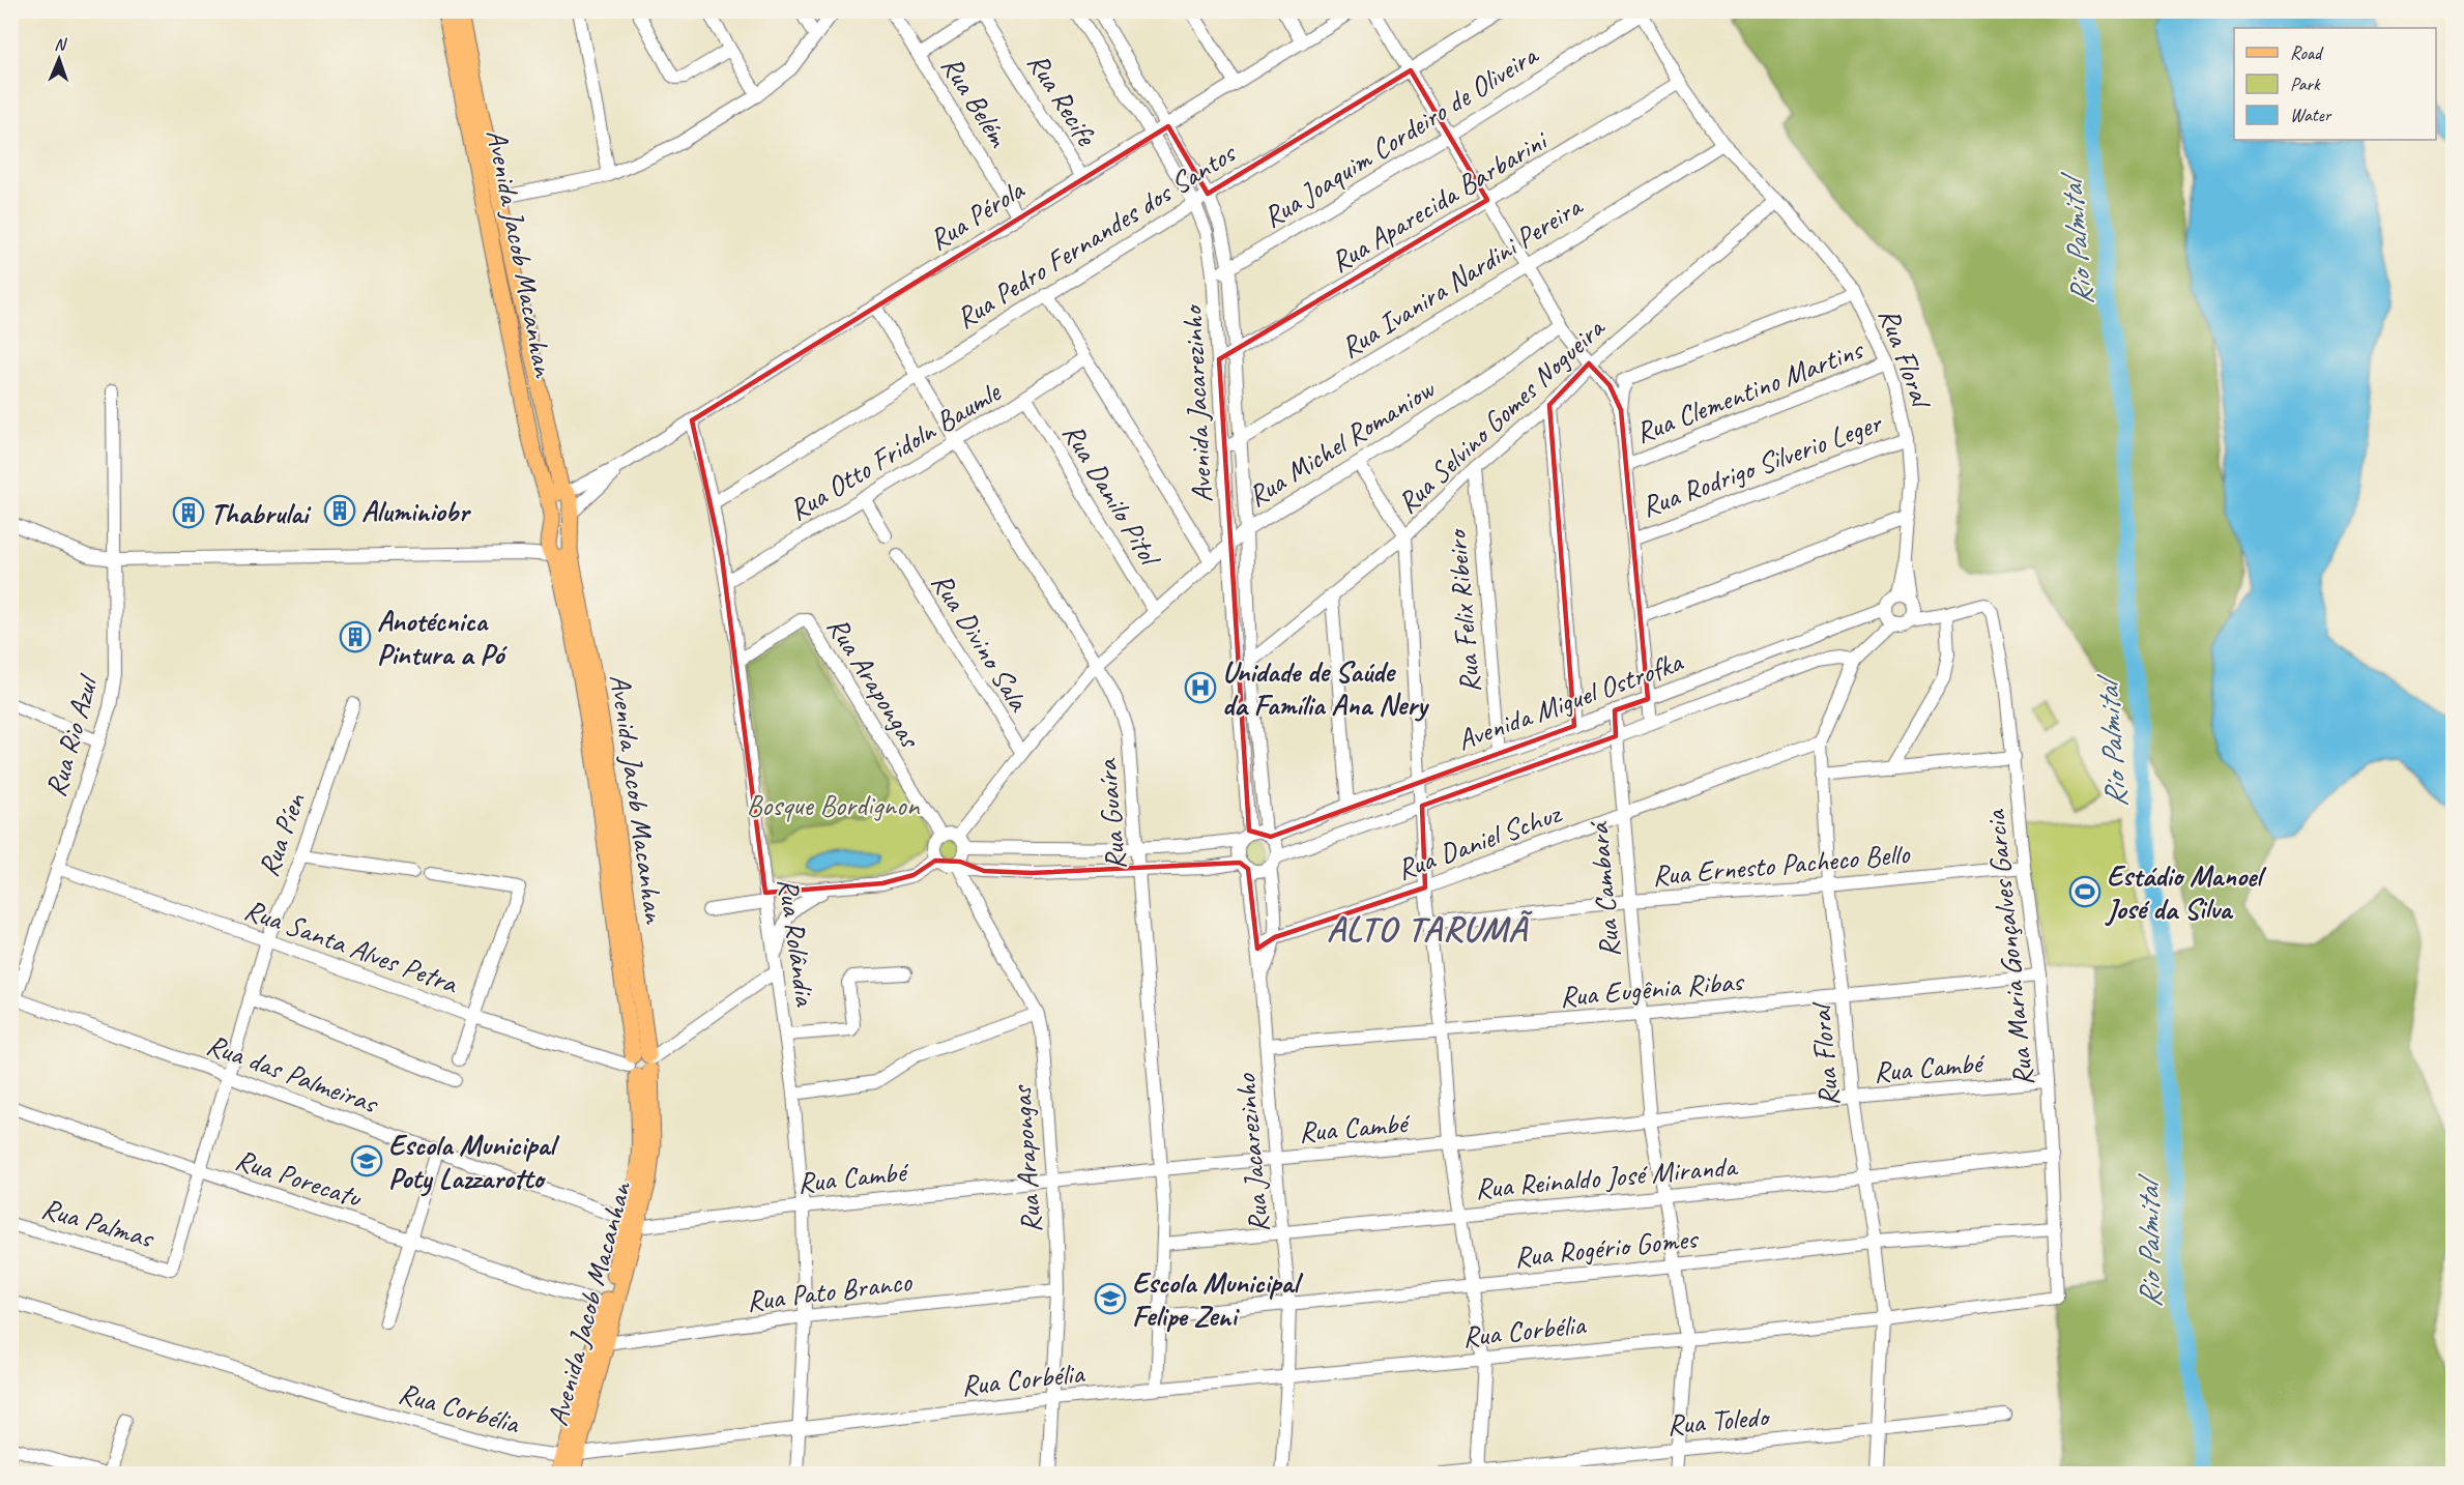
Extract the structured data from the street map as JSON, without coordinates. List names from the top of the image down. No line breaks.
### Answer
{"streets":{"main road":["Avenida Jacob Macanhan"],"street":["Rua Recife","Rua Belém","Rua Joaquim Cordeiro de Oliveira","Rua Aparecida Barbarini","Rua Pérola","Rua Pedro Fernandes dos Santos","Rua Ivanira Nardini Pereira","Rua Floral","Rua Clementino Martins","Avenida Jacarezinho","Rua Selvino Gomes Nogueira","Rua Michel Romaniow","Rua Otto Fridoln Baumle","Rua Rodrigo Silverio Leger","Rua Danilo Pitol","Rua Felix Ribeiro","Rua Divino Sala","Rua Arapongas","Avenida Miguel Ostrofka","Rua Rio Azul","Rua Guaíra","Rua Píen","Rua Daniel Schuz","Rua Ernesto Pacheco Bello","Rua Cambará","Rua Rolândia","Rua Santa Alves Petra","Rua Maria Gonçalves Garcia","Rua Eugênia Ribas","Rua Cambé","Rua das Palmeiras","Rua Jacarezinho","Rua Reinaldo José Miranda","Rua Porecatu","Rua Palmas","Rua Rogério Gomes","Rua Pato Branco","Rua Corbélia","Rua Toledo"]},"crossings":[["Rua Recife","Rua Pérola"],["Rua Belém","Rua Pérola"],["Rua Joaquim Cordeiro de Oliveira","Rua Floral"],["Rua Joaquim Cordeiro de Oliveira","Avenida Jacarezinho"],["Rua Aparecida Barbarini","Rua Floral"],["Rua Aparecida Barbarini","Avenida Jacarezinho"],["Rua Pérola","Avenida Jacob Macanhan"],["Rua Pérola","Avenida Jacarezinho"],["Rua Pérola","Rua Guaíra"],["Rua Pérola","Rua Rolândia"],["Rua Pedro Fernandes dos Santos","Avenida Jacarezinho"],["Rua Pedro Fernandes dos Santos","Rua Guaíra"],["Rua Pedro Fernandes dos Santos","Rua Rolândia"],["Avenida Jacob Macanhan","Rua Santa Alves Petra"],["Avenida Jacob Macanhan","Rua Cambé"],["Avenida Jacob Macanhan","Rua das Palmeiras"],["Avenida Jacob Macanhan","Rua Porecatu"],["Avenida Jacob Macanhan","Rua Pato Branco"],["Avenida Jacob Macanhan","Rua Corbélia"],["Rua Ivanira Nardini Pereira","Rua Floral"],["Rua Ivanira Nardini Pereira","Avenida Jacarezinho"],["Rua Floral","Rua Clementino Martins"],["Rua Floral","Rua Selvino Gomes Nogueira"],["Rua Floral","Rua Rodrigo Silverio Leger"],["Rua Floral","Avenida Miguel Ostrofka"],["Rua Floral","Rua Daniel Schuz"],["Rua Floral","Rua Ernesto Pacheco Bello"],["Rua Floral","Rua Eugênia Ribas"],["Rua Floral","Rua Cambé"],["Rua Floral","Rua Reinaldo José Miranda"],["Rua Floral","Rua Rogério Gomes"],["Rua Floral","Rua Corbélia"],["Rua Floral","Rua Toledo"],["Avenida Jacarezinho","Rua Selvino Gomes Nogueira"],["Avenida Jacarezinho","Rua Michel Romaniow"],["Avenida Jacarezinho","Avenida Miguel Ostrofka"],["Avenida Jacarezinho","Rua Jacarezinho"],["Rua Selvino Gomes Nogueira","Rua Felix Ribeiro"],["Rua Michel Romaniow","Rua Danilo Pitol"],["Rua Michel Romaniow","Rua Divino Sala"],["Rua Michel Romaniow","Rua Arapongas"],["Rua Michel Romaniow","Rua Guaíra"],["Rua Otto Fridoln Baumle","Rua Danilo Pitol"],["Rua Otto Fridoln Baumle","Rua Guaíra"],["Rua Otto Fridoln Baumle","Rua Rolândia"],["Rua Felix Ribeiro","Avenida Miguel Ostrofka"],["Rua Arapongas","Rua Rolândia"],["Rua Arapongas","Rua Cambé"],["Rua Arapongas","Rua Pato Branco"],["Rua Arapongas","Rua Corbélia"],["Avenida Miguel Ostrofka","Rua Cambará"],["Avenida Miguel Ostrofka","Rua Jacarezinho"],["Rua Rio Azul","Rua Santa Alves Petra"],["Rua Rio Azul","Rua das Palmeiras"],["Rua Guaíra","Rua Cambé"],["Rua Guaíra","Rua Reinaldo José Miranda"],["Rua Guaíra","Rua Rogério Gomes"],["Rua Guaíra","Rua Corbélia"],["Rua Píen","Rua Santa Alves Petra"],["Rua Píen","Rua das Palmeiras"],["Rua Píen","Rua Porecatu"],["Rua Píen","Rua Palmas"],["Rua Daniel Schuz","Rua Cambará"],["Rua Daniel Schuz","Rua Jacarezinho"],["Rua Ernesto Pacheco Bello","Rua Cambará"],["Rua Ernesto Pacheco Bello","Rua Maria Gonçalves Garcia"],["Rua Cambará","Rua Eugênia Ribas"],["Rua Cambará","Rua Cambé"],["Rua Cambará","Rua Reinaldo José Miranda"],["Rua Cambará","Rua Rogério Gomes"],["Rua Cambará","Rua Corbélia"],["Rua Cambará","Rua Toledo"],["Rua Rolândia","Rua Cambé"],["Rua Rolândia","Rua Pato Branco"],["Rua Rolândia","Rua Corbélia"],["Rua Maria Gonçalves Garcia","Rua Eugênia Ribas"],["Rua Maria Gonçalves Garcia","Rua Cambé"],["Rua Maria Gonçalves Garcia","Rua Reinaldo José Miranda"],["Rua Maria Gonçalves Garcia","Rua Rogério Gomes"],["Rua Maria Gonçalves Garcia","Rua Corbélia"],["Rua Eugênia Ribas","Rua Jacarezinho"],["Rua Cambé","Rua das Palmeiras"],["Rua Cambé","Rua Jacarezinho"],["Rua Jacarezinho","Rua Reinaldo José Miranda"],["Rua Jacarezinho","Rua Rogério Gomes"],["Rua Jacarezinho","Rua Corbélia"]],"districts":["ALTO TARUMÃ"],"water":["Rio Palmital"],"parks":["Bosque Bordignon"],"places":{"building":["Aluminiobr","Thabrulai","Anotécnica Pintura a Pó"],"hospital":["Unidade de Saúde da Família Ana Nery"],"sports":["Estádio Manoel José da Silva"],"school or university":["Escola Municipal Poty Lazzarotto","Escola Municipal Felipe Zeni"]},"legend":["Road","Park","Water"],"north":"top"}
